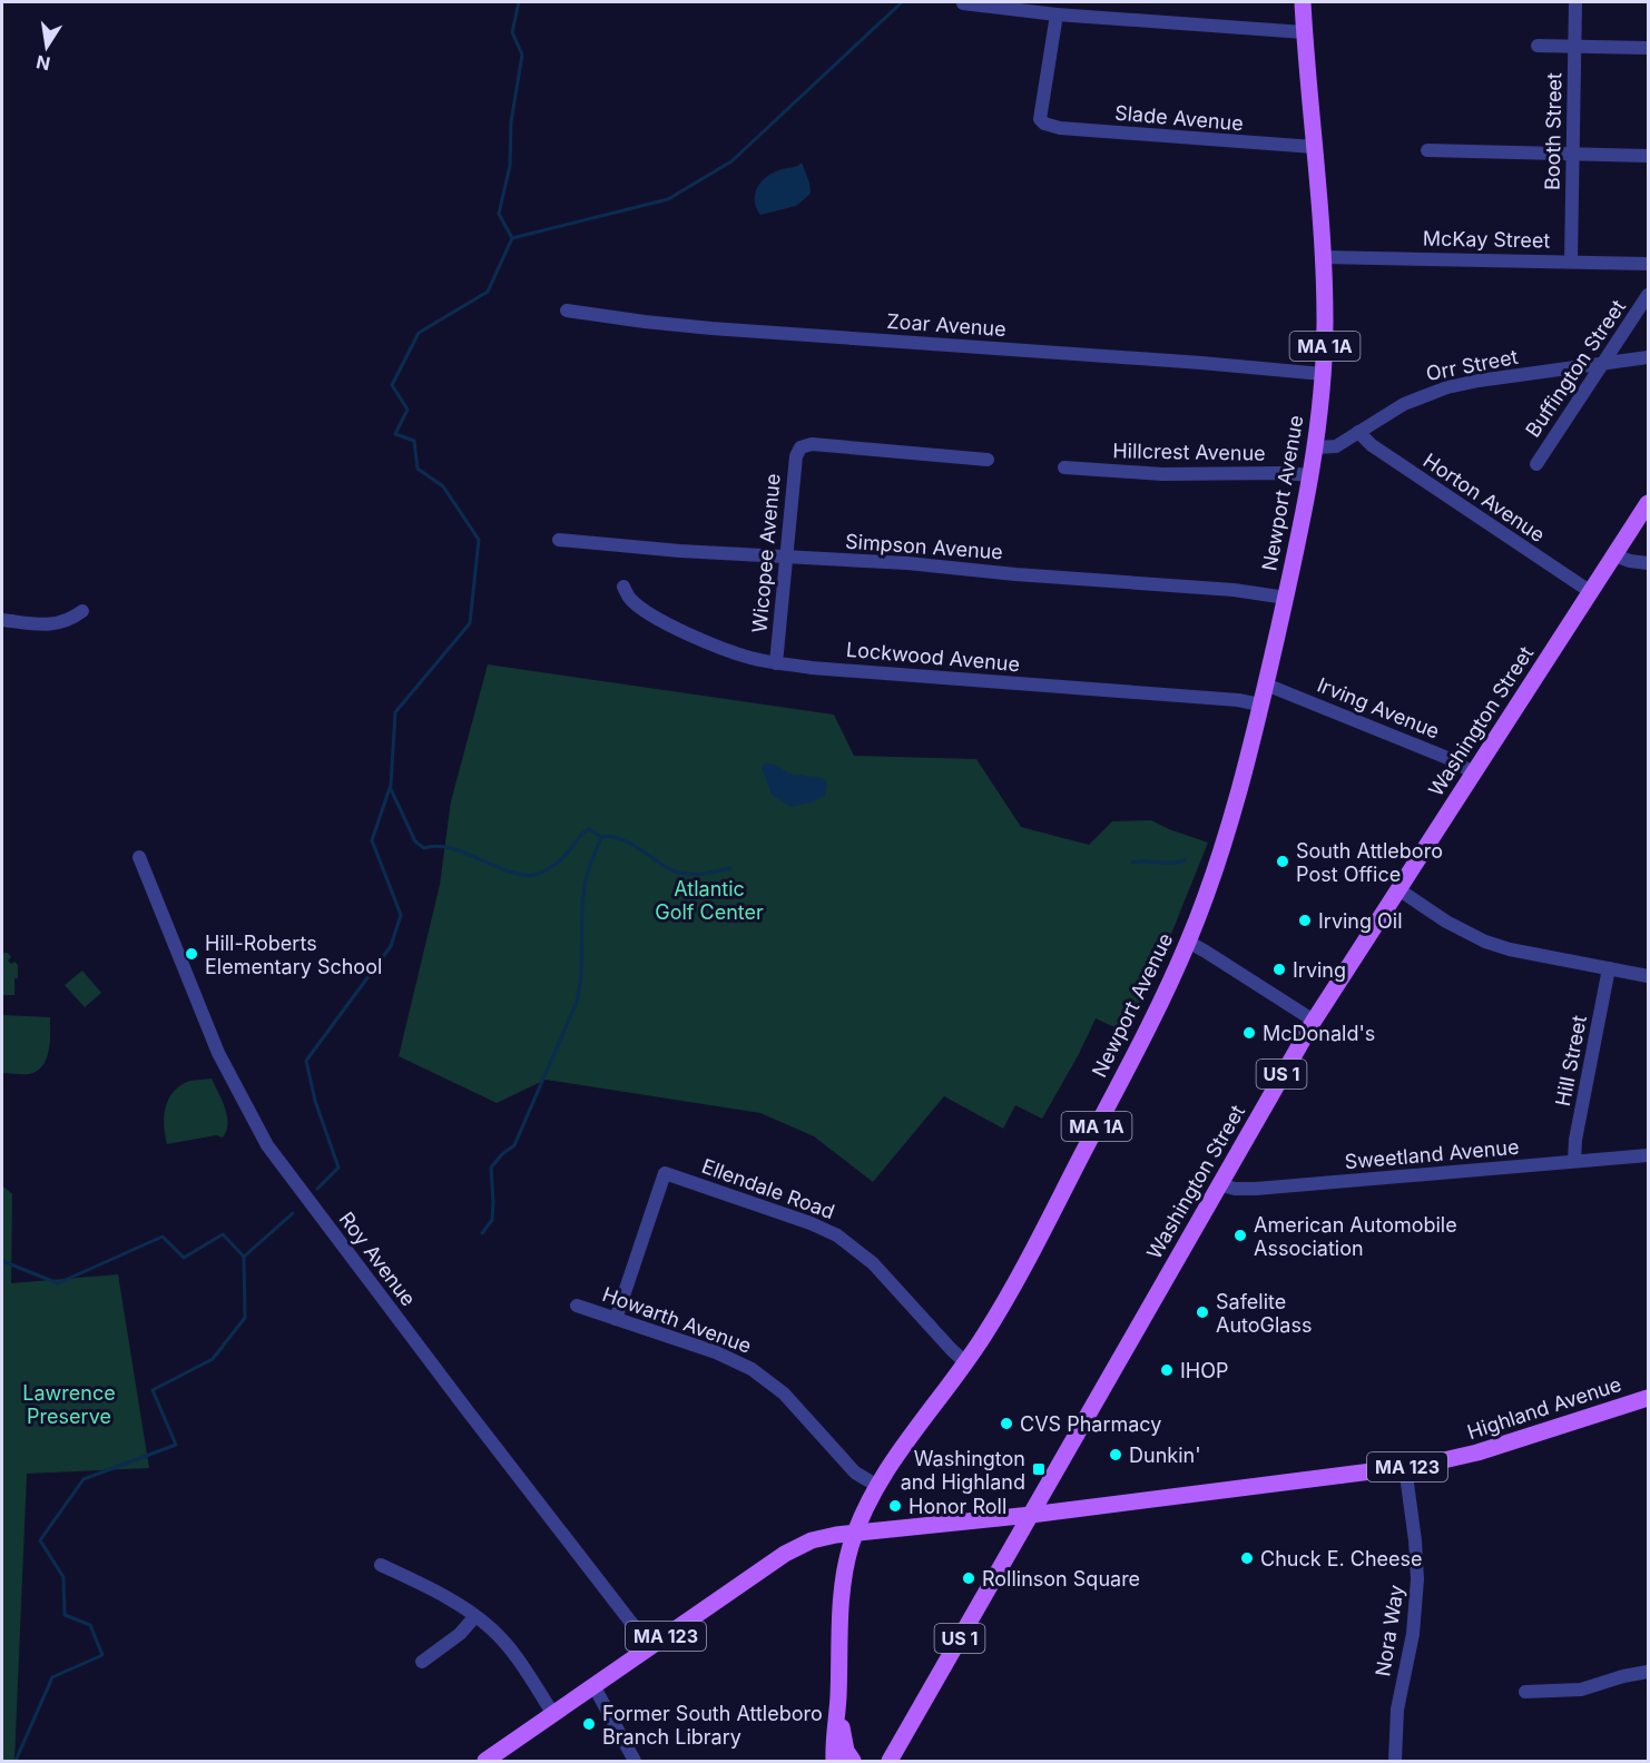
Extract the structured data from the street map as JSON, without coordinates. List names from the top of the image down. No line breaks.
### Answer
{"streets":{"main road":["MA 1A","Newport Avenue","Washington Street","US 1","Highland Avenue","MA 123"],"street":["Slade Avenue","Booth Street","McKay Street","Zoar Avenue","Orr Street","Buffington Street","Hillcrest Avenue","Horton Avenue","Simpson Avenue","Wicopee Avenue","Lockwood Avenue","Irving Avenue","Hill Street","Sweetland Avenue","Ellendale Road","Roy Avenue","Howarth Avenue","Nora Way"]},"crossings":[["Slade Avenue","Newport Avenue"],["Booth Street","McKay Street"],["McKay Street","Newport Avenue"],["Zoar Avenue","Newport Avenue"],["MA 1A","Newport Avenue"],["MA 1A","Highland Avenue"],["MA 1A","MA 123"],["Orr Street","Buffington Street"],["Orr Street","Newport Avenue"],["Orr Street","Horton Avenue"],["Hillcrest Avenue","Newport Avenue"],["Newport Avenue","Simpson Avenue"],["Newport Avenue","Lockwood Avenue"],["Newport Avenue","Irving Avenue"],["Newport Avenue","Ellendale Road"],["Newport Avenue","Howarth Avenue"],["Newport Avenue","Highland Avenue"],["Newport Avenue","MA 123"],["Horton Avenue","Washington Street"],["Simpson Avenue","Wicopee Avenue"],["Wicopee Avenue","Lockwood Avenue"],["Irving Avenue","Washington Street"],["Washington Street","Sweetland Avenue"],["Washington Street","Highland Avenue"],["Hill Street","Sweetland Avenue"],["Ellendale Road","Howarth Avenue"],["Roy Avenue","MA 123"],["Highland Avenue","MA 123"],["Highland Avenue","Nora Way"]],"parks":["Atlantic Golf Center","Lawrence Preserve"],"places":{"other":["South Attleboro Post Office","Irving Oil","Hill-Roberts Elementary School","Irving","McDonald's","American Automobile Association","Safelite AutoGlass","IHOP","CVS Pharmacy","Dunkin'","Honor Roll","Chuck E. Cheese","Rollinson Square","Former South Attleboro Branch Library"],"transit":["Washington and Highland"]},"north":"bottom"}
